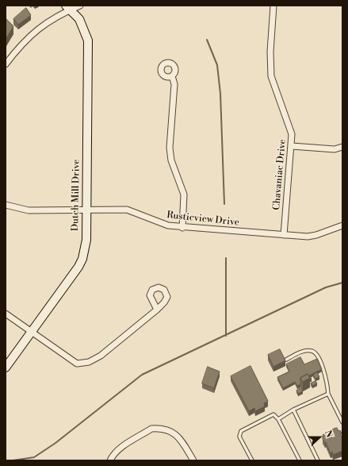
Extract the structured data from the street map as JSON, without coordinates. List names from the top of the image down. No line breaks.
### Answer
{"streets":{"street":["Chavaniac Drive","Dutch Mill Drive","Rusticview Drive"]},"crossings":[["Chavaniac Drive","Rusticview Drive"],["Dutch Mill Drive","Rusticview Drive"]],"north":"right"}
